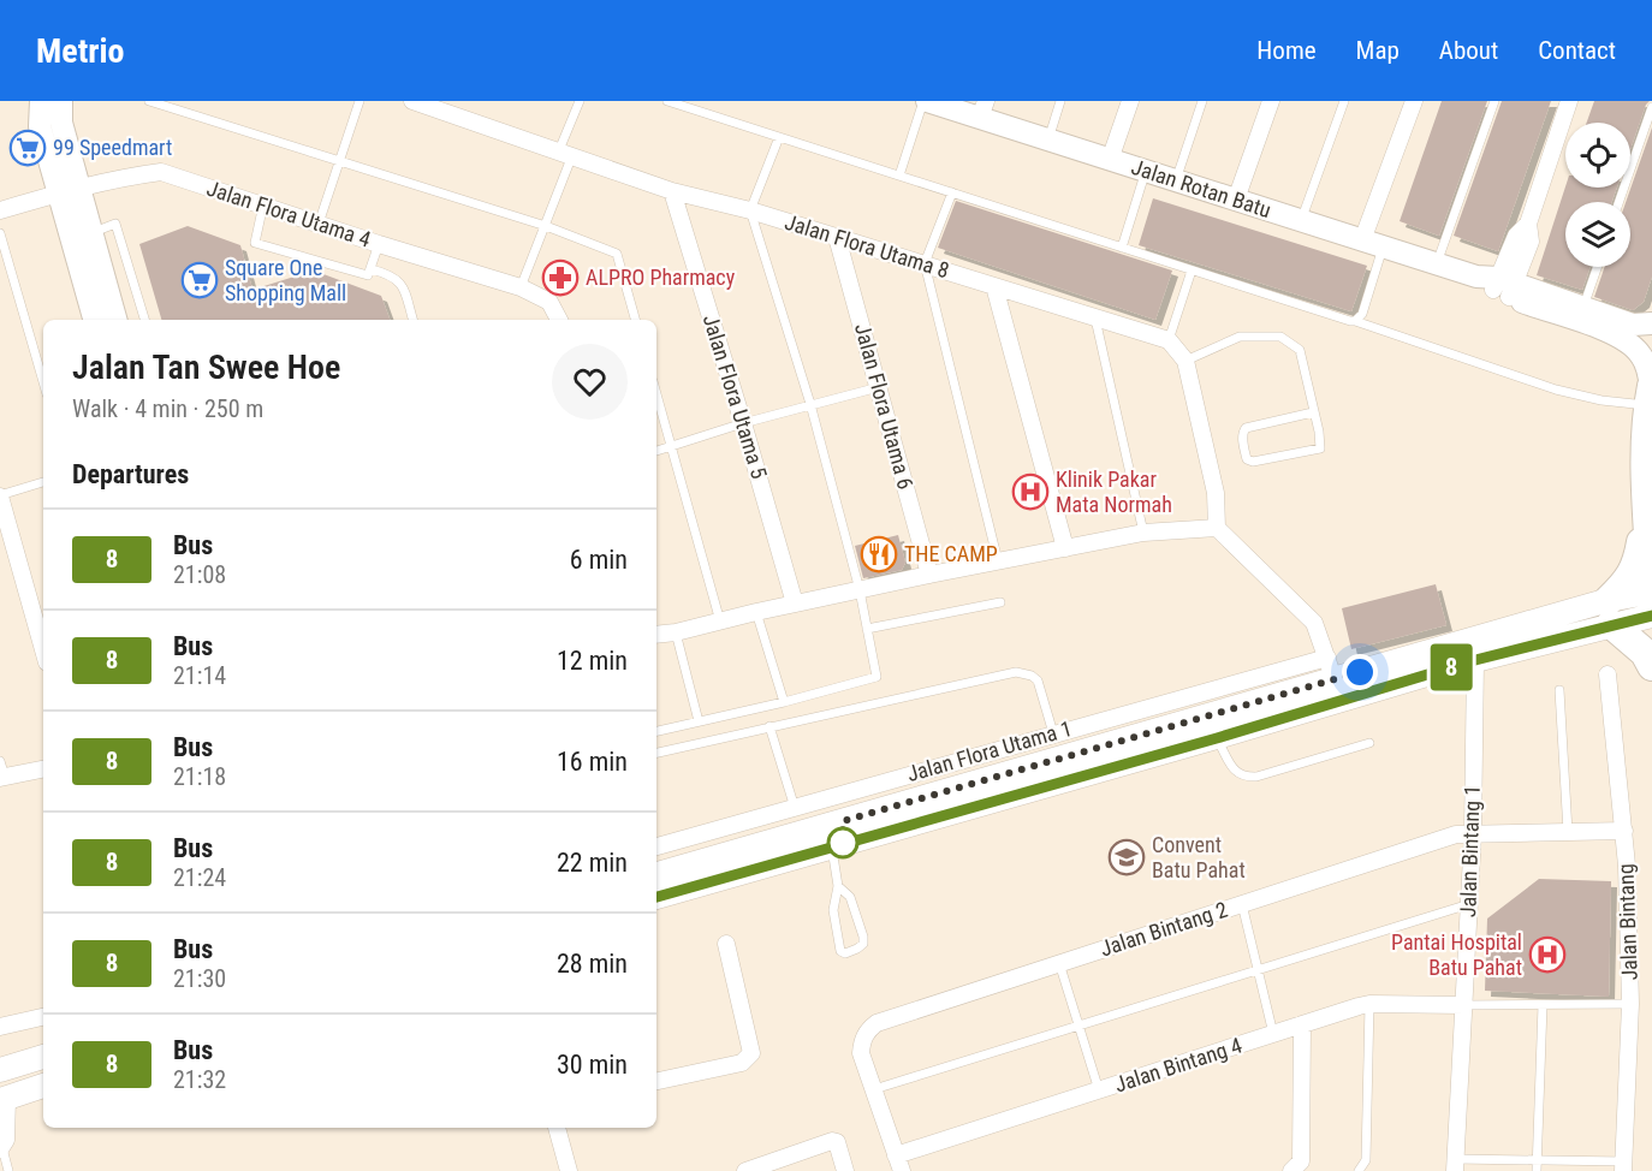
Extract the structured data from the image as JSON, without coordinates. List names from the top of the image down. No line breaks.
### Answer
{"streets":{"street":["Jalan Rotan Batu","Jalan Flora Utama 4","Jalan Flora Utama 8","Jalan Flora Utama 5","Jalan Flora Utama 6","Jalan Flora Utama 1","Jalan Bintang 1","Jalan Bintang","Jalan Bintang 2","Jalan Bintang 4"]},"crossings":[["Jalan Flora Utama 8","Jalan Flora Utama 5"],["Jalan Flora Utama 8","Jalan Flora Utama 6"],["Jalan Bintang 1","Jalan Bintang 2"],["Jalan Bintang 1","Jalan Bintang 4"],["Jalan Bintang","Jalan Bintang 2"]],"places":{"supermarket":["99 Speedmart","Square One Shopping Mall"],"pharmacy":["ALPRO Pharmacy"],"hospital":["Klinik Pakar Mata Normah","Pantai Hospital Batu Pahat"],"restaurant":["THE CAMP"],"school or university":["Convent Batu Pahat"]},"lines":["bus line 8"],"page":{"header":"Metrio","nav":["Home","Map","About","Contact"],"on_map":"8","heading":[["Jalan Tan Swee Hoe","Walk · 4 min · 250 m"],"Departures"],"list":[{"mark":"8","name":"Bus","note":"21:08","value":"6 min"},{"mark":"8","name":"Bus","note":"21:14","value":"12 min"},{"mark":"8","name":"Bus","note":"21:18","value":"16 min"},{"mark":"8","name":"Bus","note":"21:24","value":"22 min"},{"mark":"8","name":"Bus","note":"21:30","value":"28 min"},{"mark":"8","name":"Bus","note":"21:32","value":"30 min"}]}}
